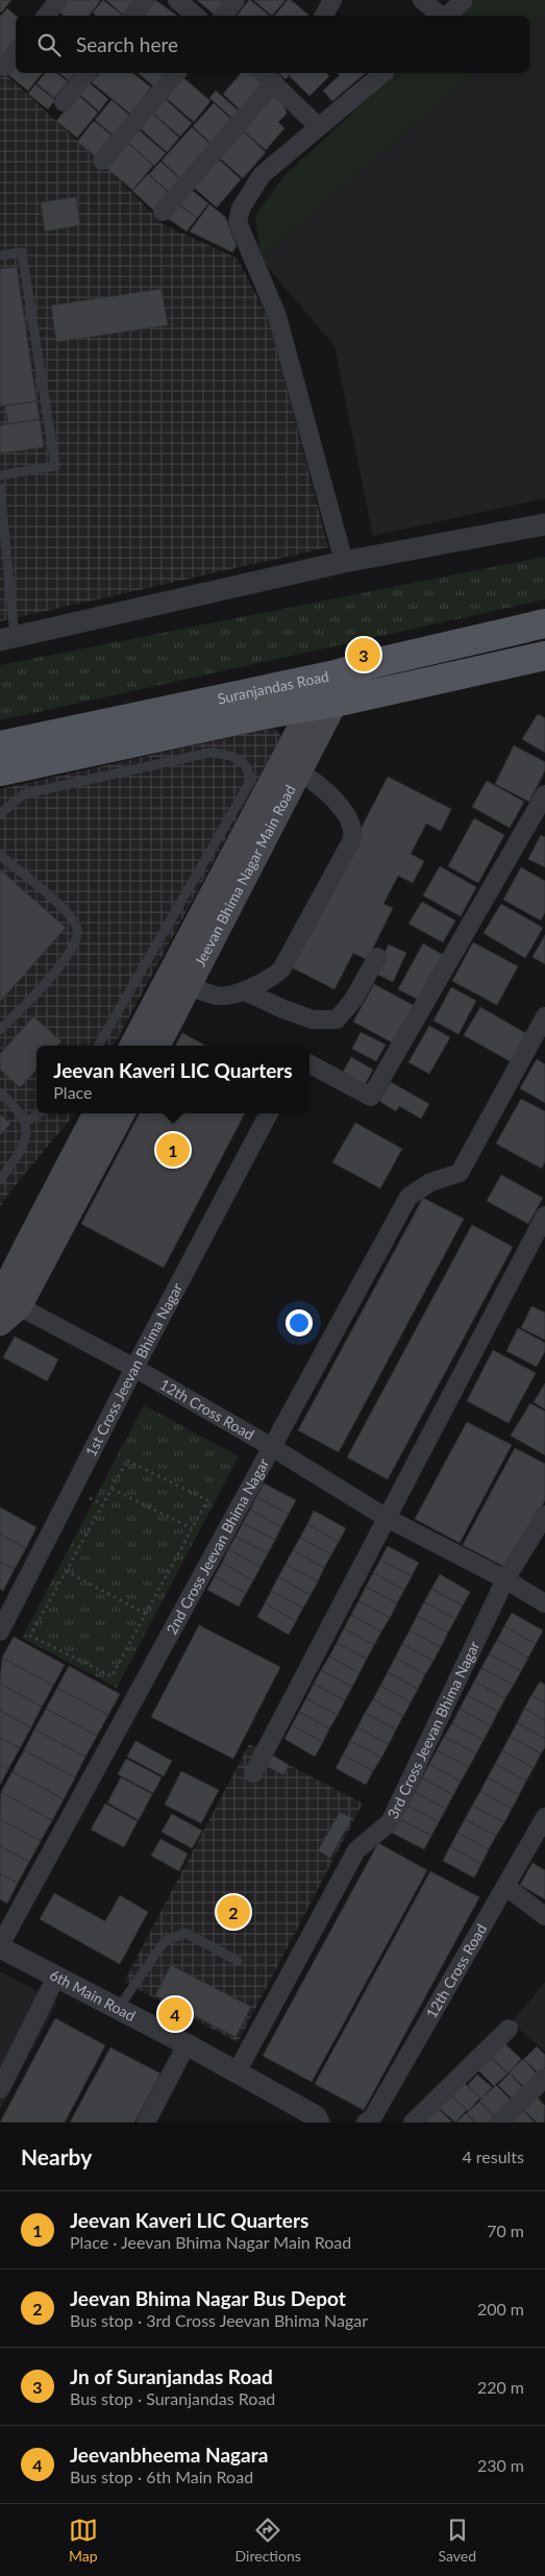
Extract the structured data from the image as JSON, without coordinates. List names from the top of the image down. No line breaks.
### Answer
{"streets":{"main road":["Suranjandas Road","Jeevan Bhima Nagar Main Road"],"street":["1st Cross Jeevan Bhima Nagar","12th Cross Road","2nd Cross Jeevan Bhima Nagar","3rd Cross Jeevan Bhima Nagar","6th Main Road"]},"crossings":[["Suranjandas Road","Jeevan Bhima Nagar Main Road"],["1st Cross Jeevan Bhima Nagar","12th Cross Road"],["12th Cross Road","2nd Cross Jeevan Bhima Nagar"],["12th Cross Road","3rd Cross Jeevan Bhima Nagar"],["2nd Cross Jeevan Bhima Nagar","6th Main Road"],["3rd Cross Jeevan Bhima Nagar","6th Main Road"]],"page":{"search":"Search here","pins":["3","1","2","4"],"popup":["Jeevan Kaveri LIC Quarters","Place"],"heading":["Nearby","4 results"],"list":[{"mark":"1","name":"Jeevan Kaveri LIC Quarters","note":"Place · Jeevan Bhima Nagar Main Road","value":"70 m"},{"mark":"2","name":"Jeevan Bhima Nagar Bus Depot","note":"Bus stop · 3rd Cross Jeevan Bhima Nagar","value":"200 m"},{"mark":"3","name":"Jn of Suranjandas Road","note":"Bus stop · Suranjandas Road","value":"220 m"},{"mark":"4","name":"Jeevanbheema Nagara","note":"Bus stop · 6th Main Road","value":"230 m"}],"nav":["Map","Directions","Saved"]}}
